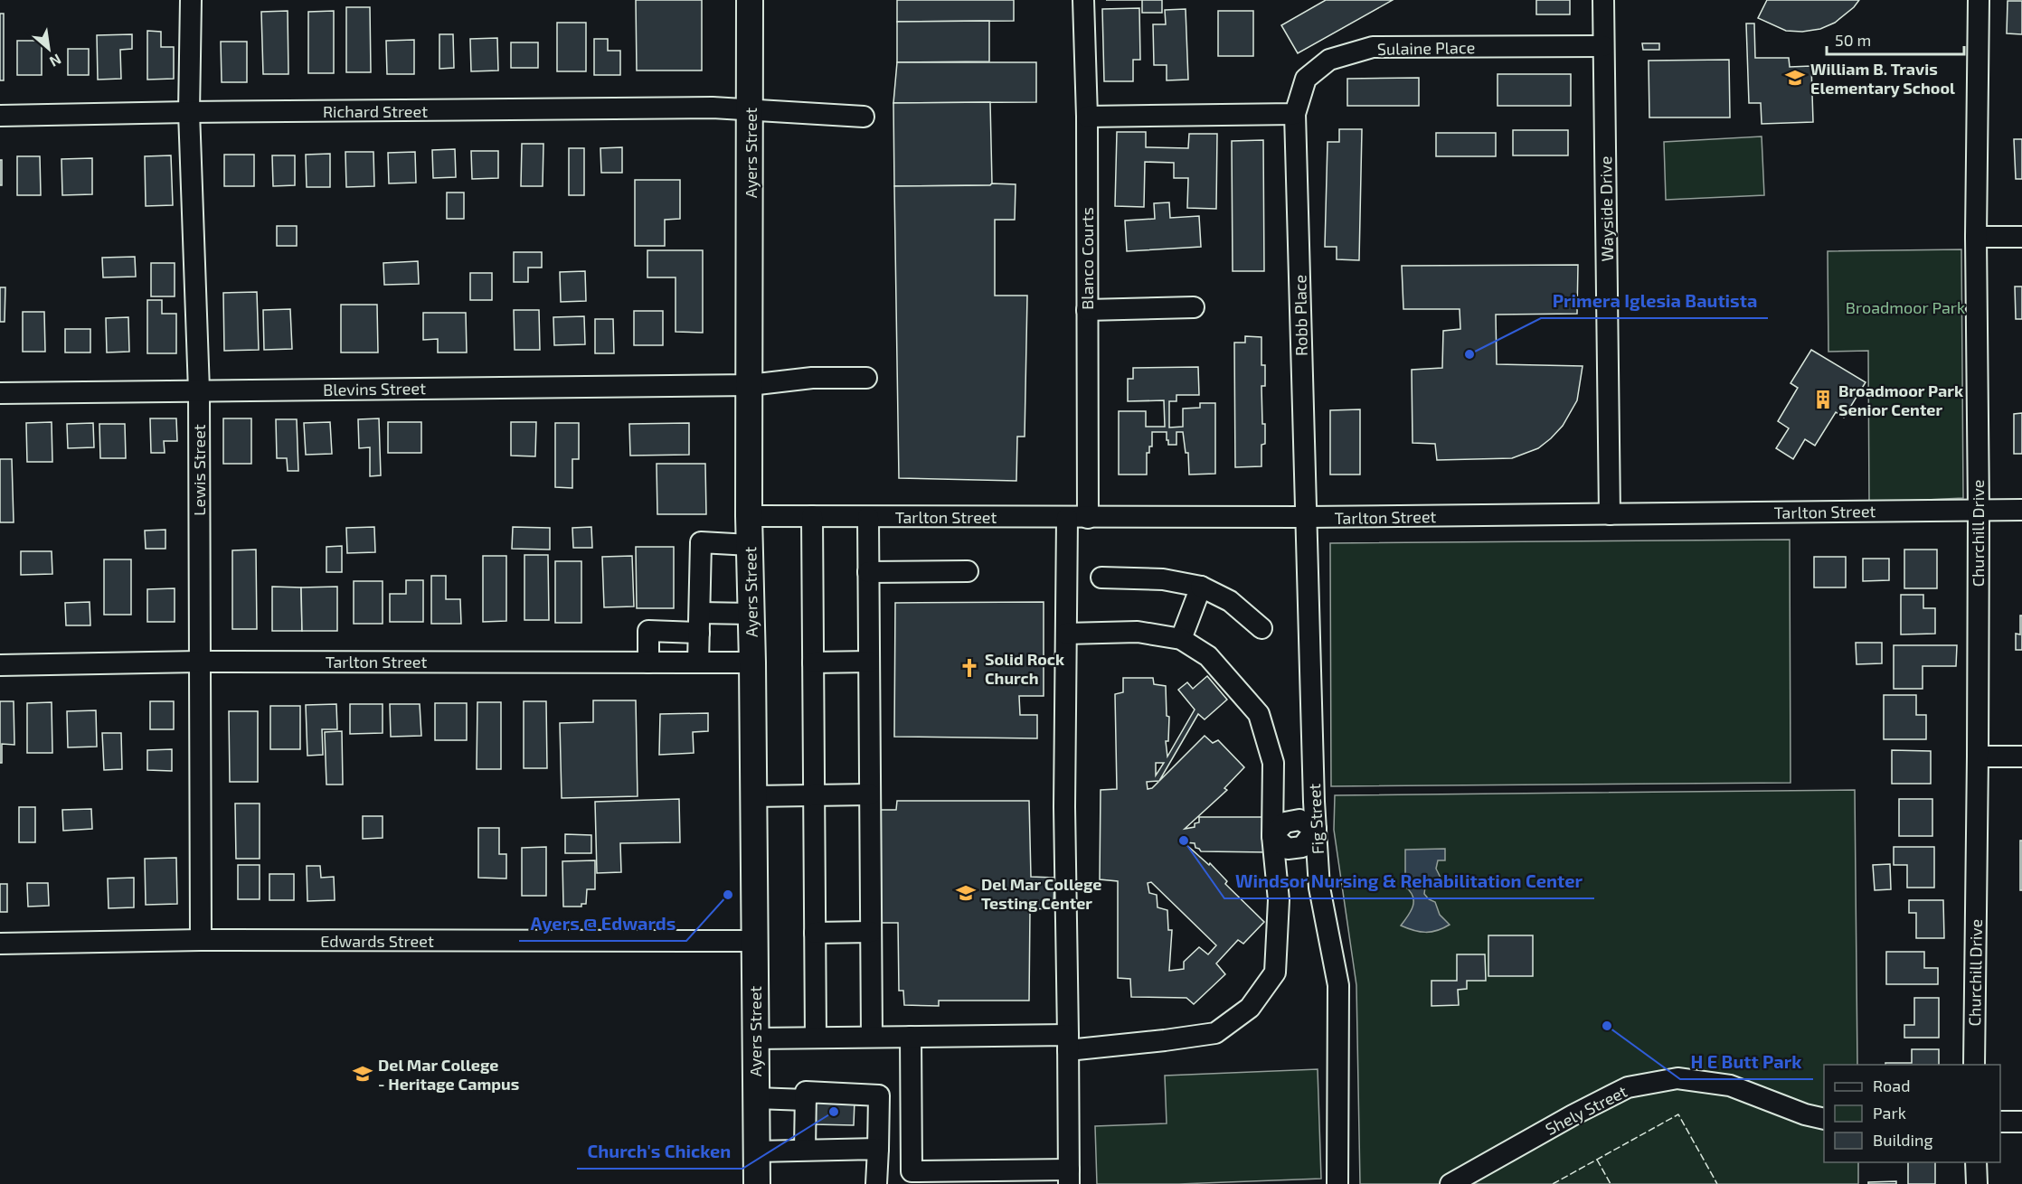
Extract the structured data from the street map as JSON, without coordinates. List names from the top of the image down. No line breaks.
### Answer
{"streets":{"main road":["Ayers Street"],"street":["Sulaine Place","Richard Street","Wayside Drive","Blanco Courts","Robb Place","Blevins Street","Lewis Street","Tarlton Street","Churchill Drive","Fig Street","Edwards Street","Shely Street"]},"crossings":[["Sulaine Place","Wayside Drive"],["Sulaine Place","Robb Place"],["Richard Street","Ayers Street"],["Richard Street","Lewis Street"],["Ayers Street","Blevins Street"],["Ayers Street","Tarlton Street"],["Ayers Street","Edwards Street"],["Wayside Drive","Tarlton Street"],["Blanco Courts","Tarlton Street"],["Robb Place","Tarlton Street"],["Robb Place","Fig Street"],["Blevins Street","Lewis Street"],["Lewis Street","Tarlton Street"],["Lewis Street","Edwards Street"],["Tarlton Street","Churchill Drive"],["Tarlton Street","Fig Street"]],"parks":["Broadmoor Park"],"places":{"school or university":["William B. Travis Elementary School","Del Mar College Testing Center","Del Mar College - Heritage Campus"],"other":["Primera Iglesia Bautista","Windsor Nursing & Rehabilitation Center","Ayers @ Edwards","H E Butt Park","Church's Chicken"],"building":["Broadmoor Park Senior Center"],"church":["Solid Rock Church"]},"legend":["Road","Park","Building"],"scale_bar":"50 m","north":"bottom right"}
